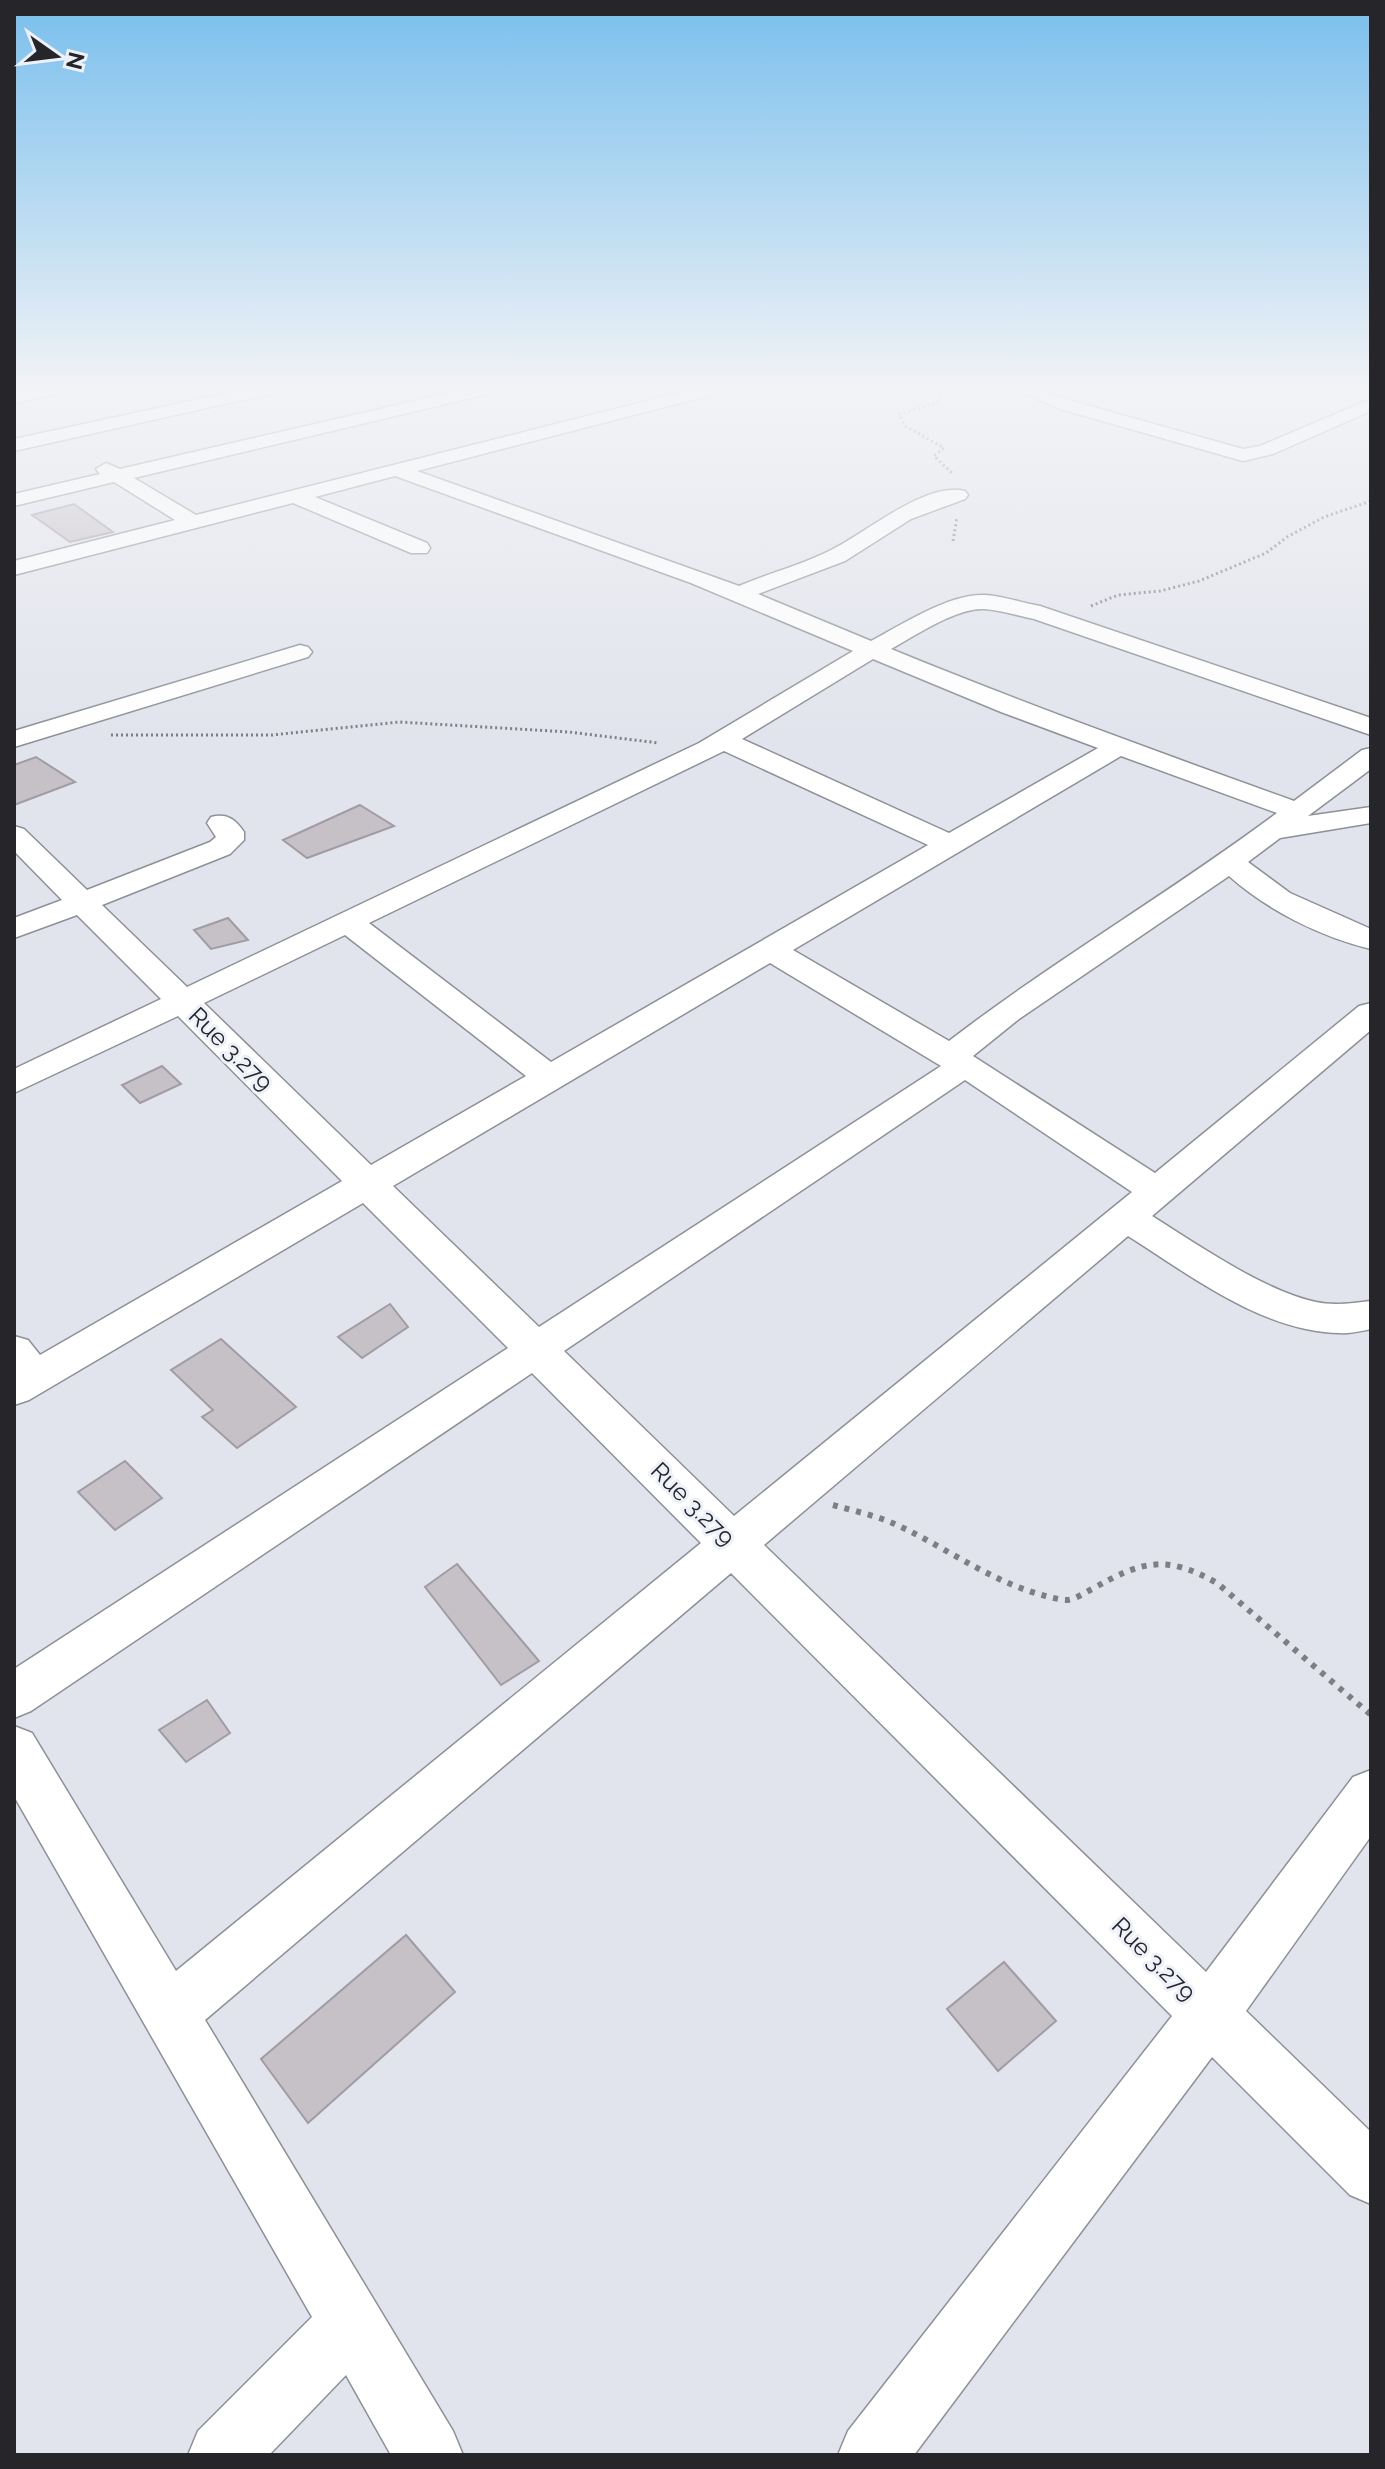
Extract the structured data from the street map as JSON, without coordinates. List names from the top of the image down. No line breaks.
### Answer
{"streets":{"street":["Rue 3.279"]},"north":"right"}
